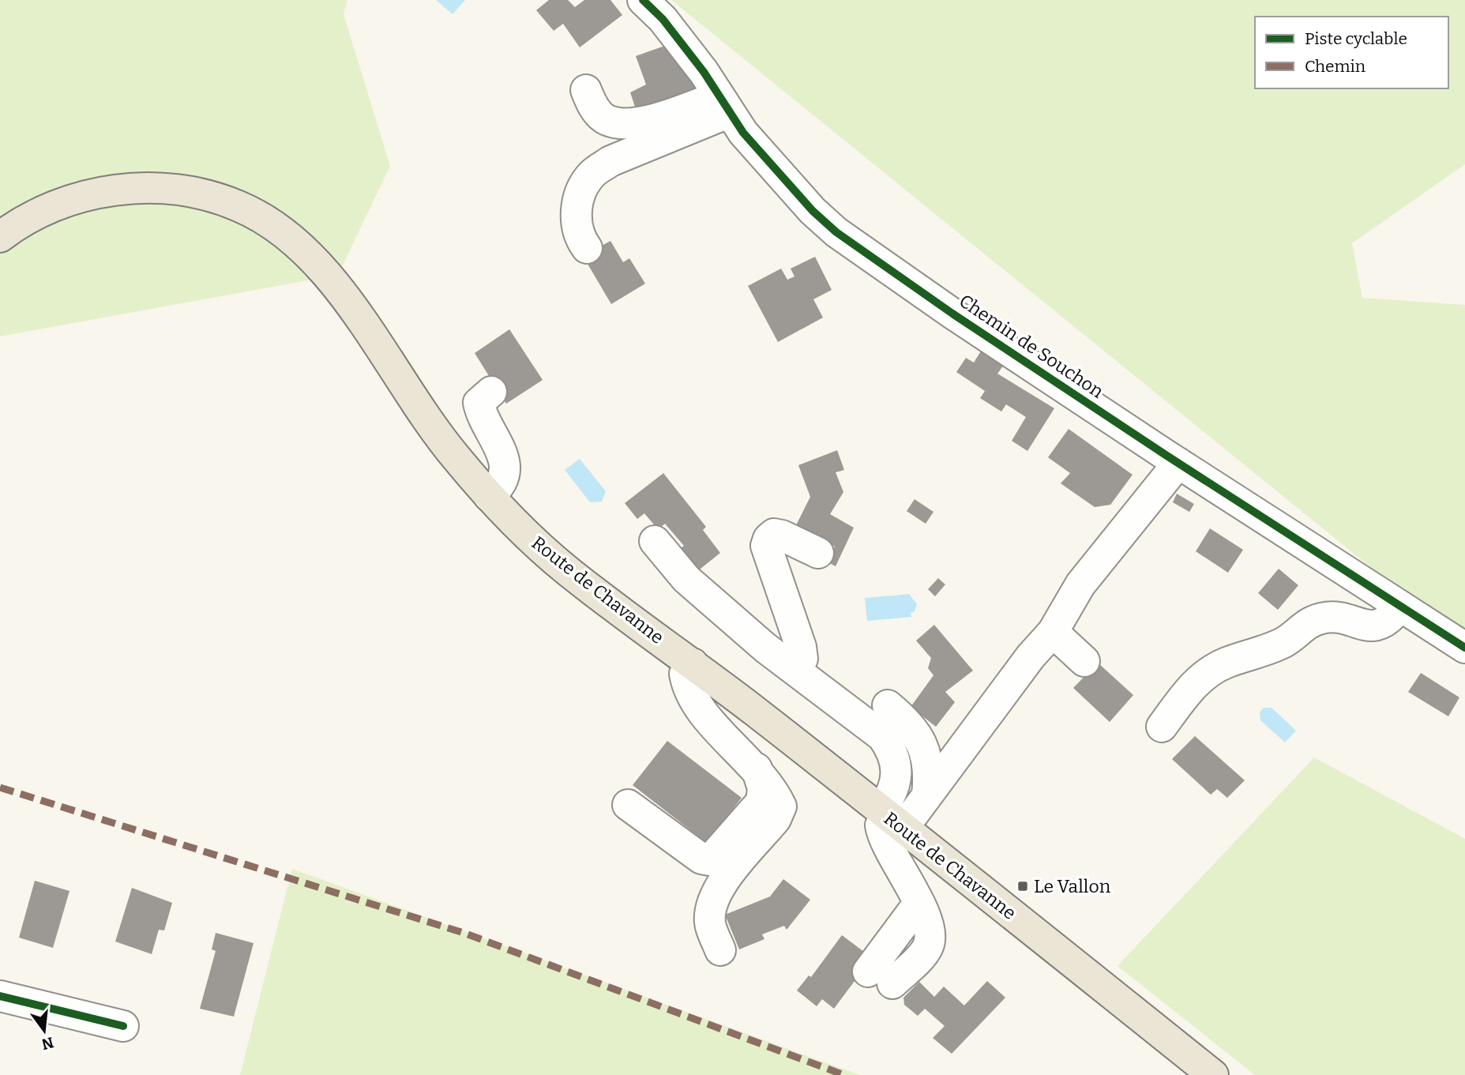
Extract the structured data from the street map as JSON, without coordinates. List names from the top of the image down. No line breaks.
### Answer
{"streets":{"main road":["Route de Chavanne"],"street":["Chemin de Souchon"]},"places":{"transit":["Le Vallon"]},"legend":["Piste cyclable","Chemin"],"north":"bottom"}
